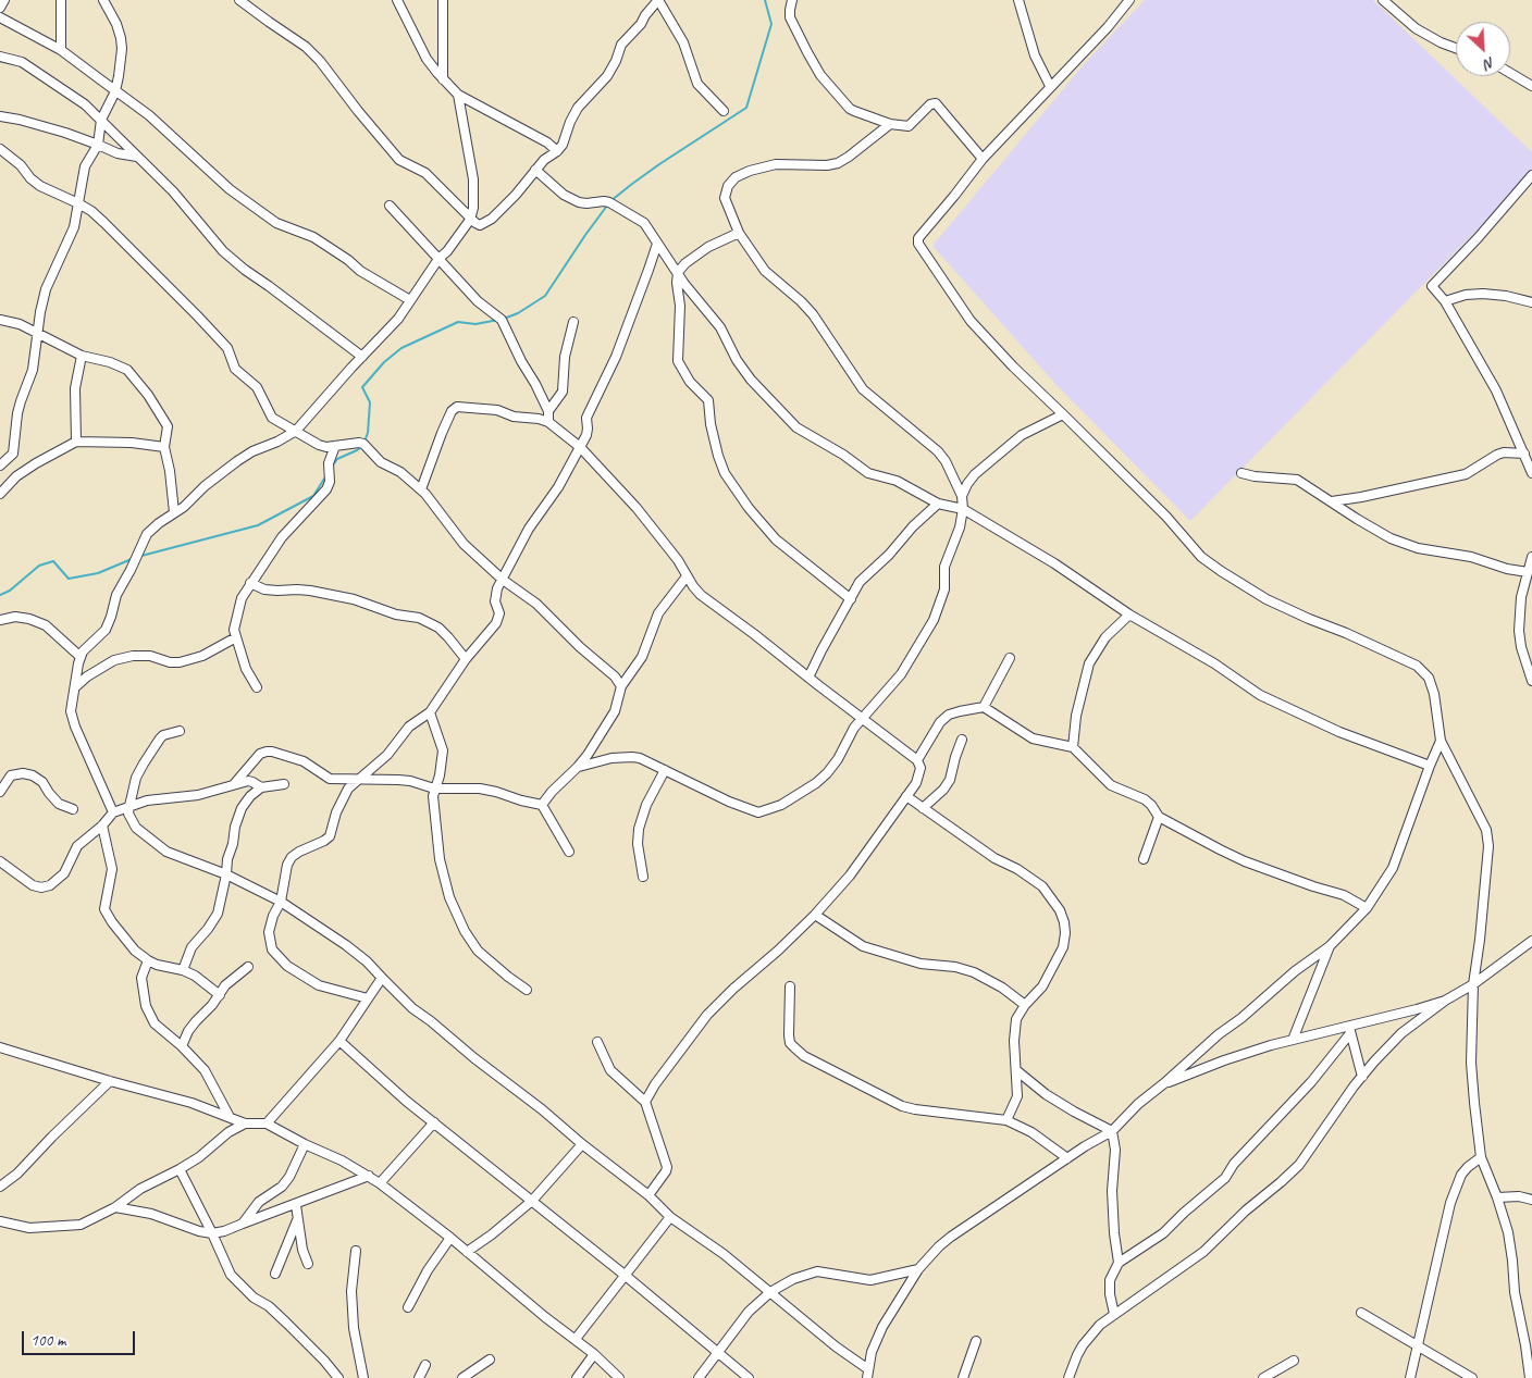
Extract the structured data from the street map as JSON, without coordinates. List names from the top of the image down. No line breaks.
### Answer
{"scale_bar":"100 m","north":"bottom right"}
